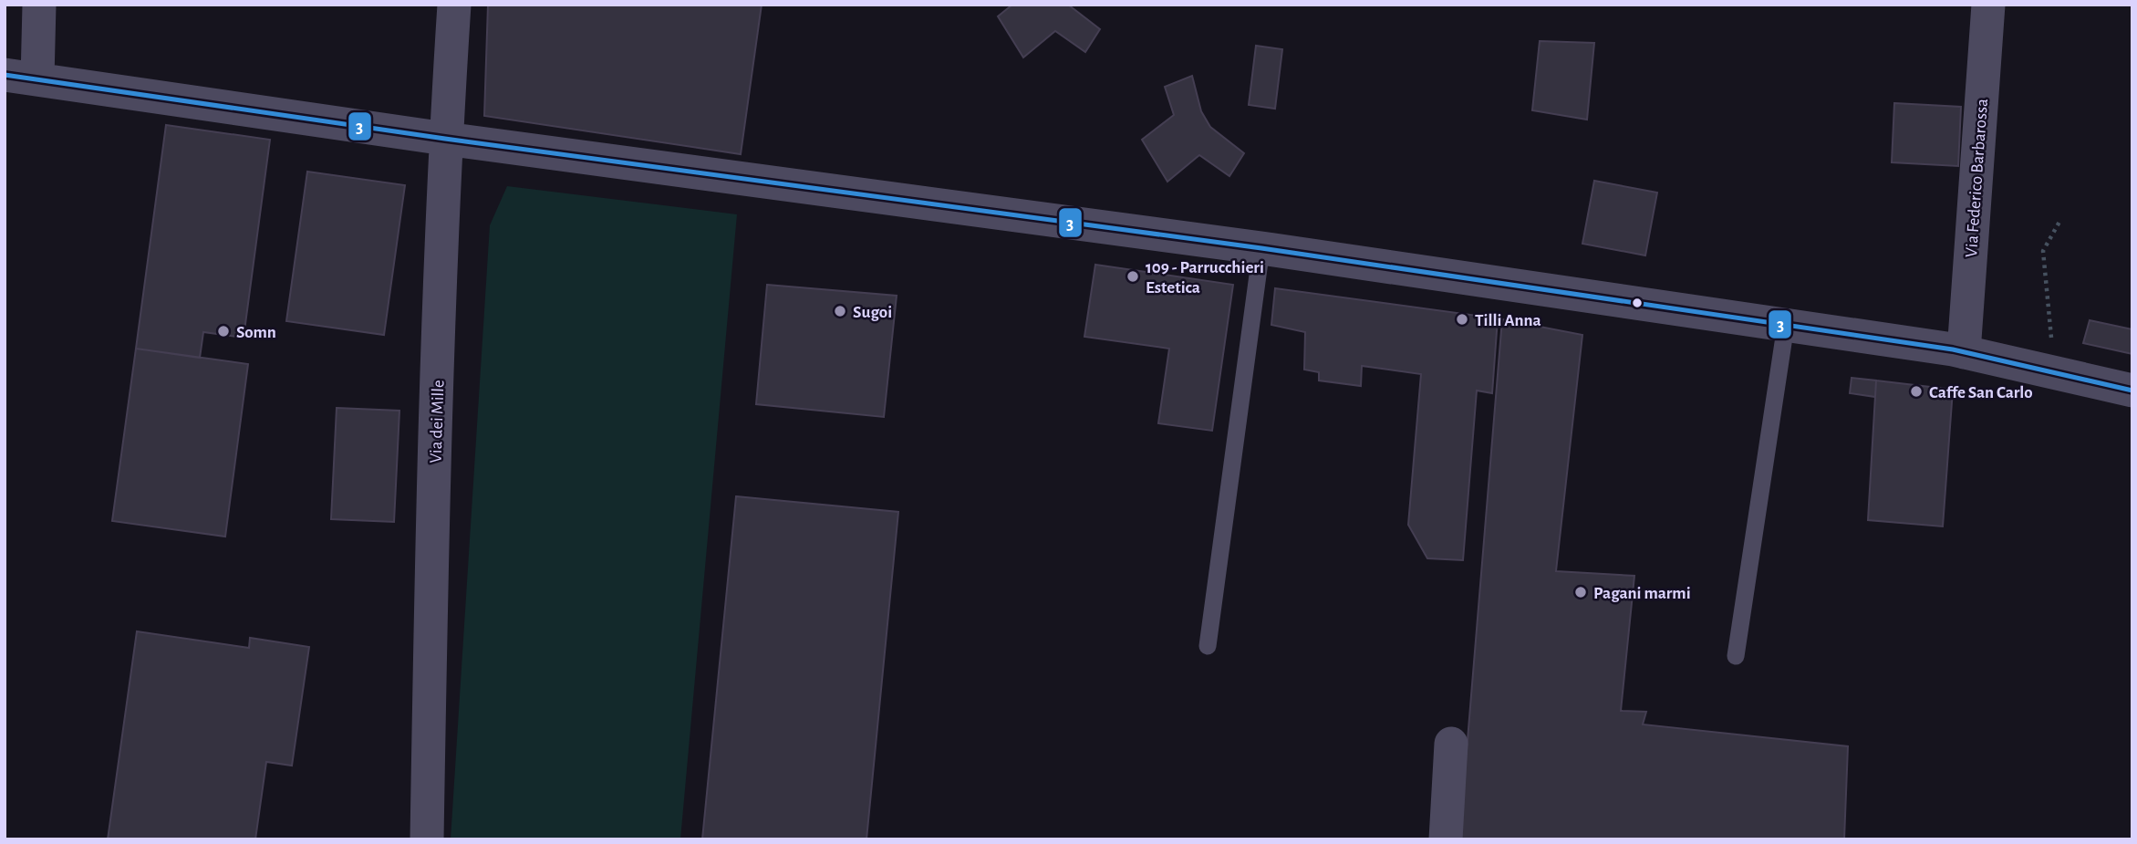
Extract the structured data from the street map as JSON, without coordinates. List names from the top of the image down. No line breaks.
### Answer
{"streets":{"street":["Via Federico Barbarossa","Via dei Mille"]},"places":["109 - Parrucchieri Estetica","Sugoi","Tilli Anna","Somn","Caffe San Carlo","Pagani marmi"],"lines":["transit line 3"]}
